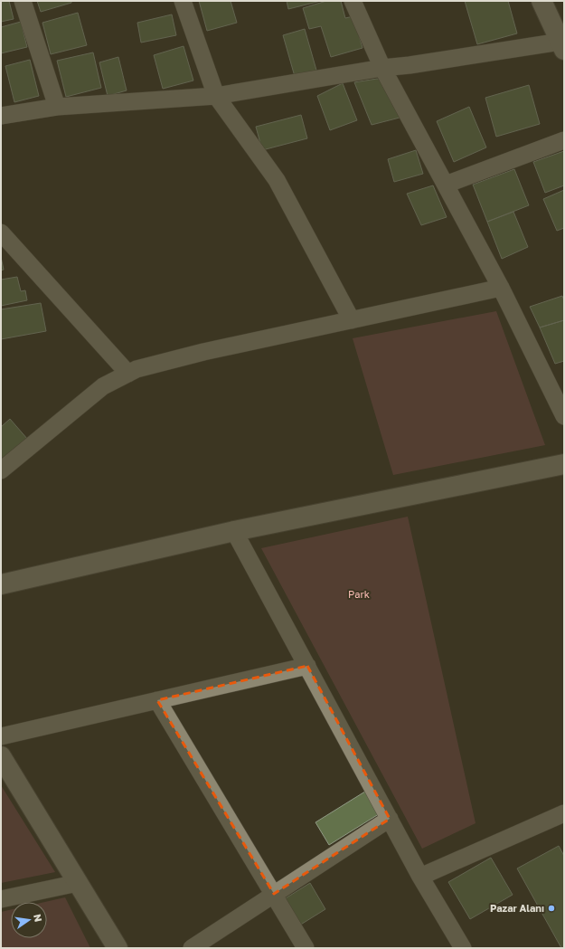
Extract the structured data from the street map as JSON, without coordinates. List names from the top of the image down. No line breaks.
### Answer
{"parks":["Park"],"places":["Pazar Alanı"],"north":"right"}
